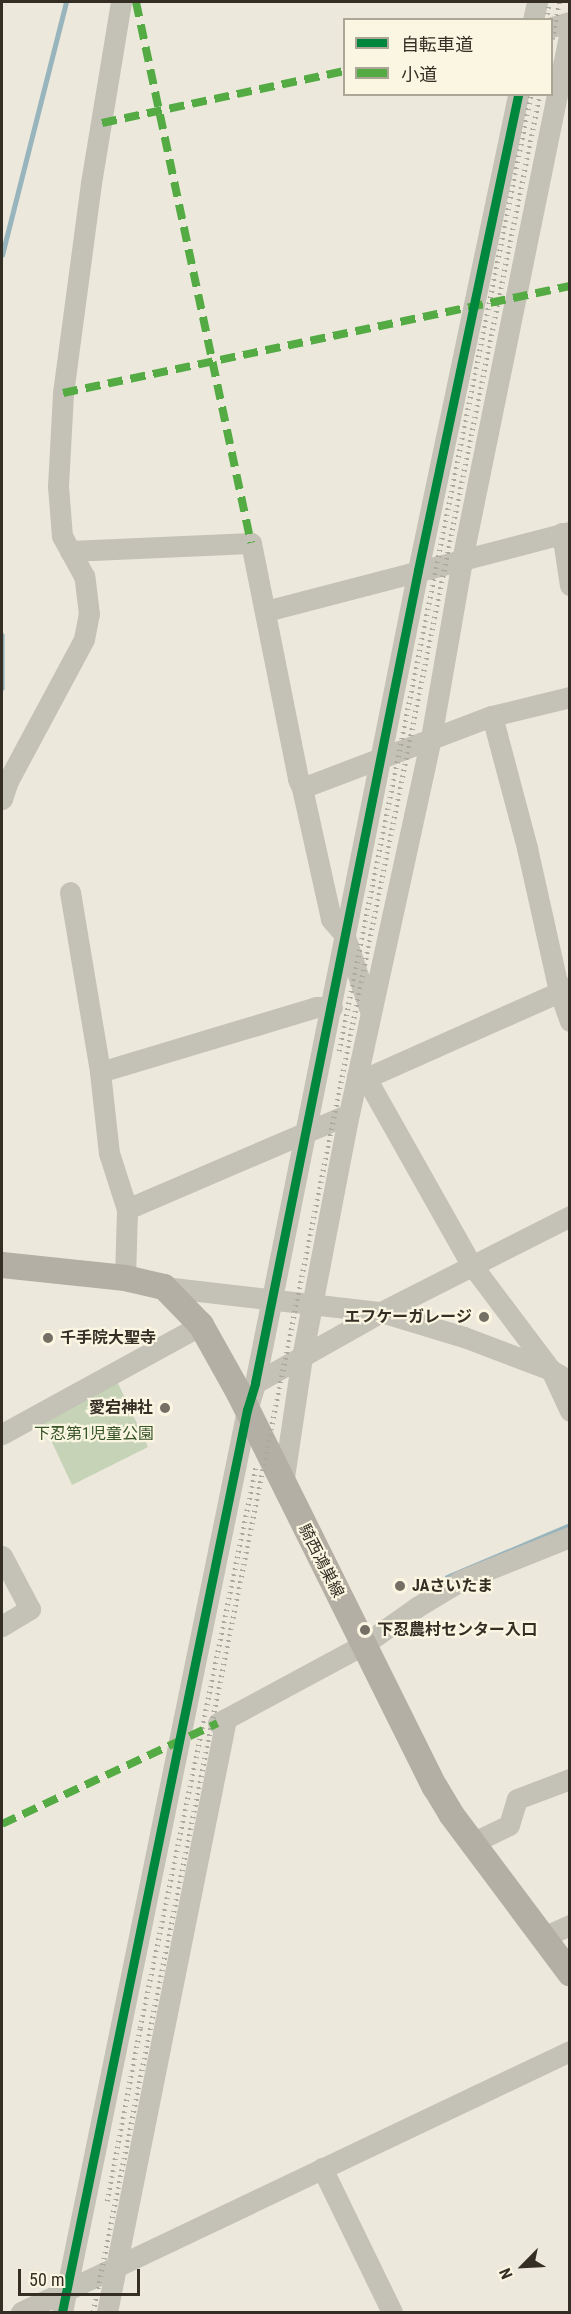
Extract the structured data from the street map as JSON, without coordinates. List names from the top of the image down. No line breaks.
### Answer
{"streets":{"main road":["騎西鴻巣線"]},"parks":["下忍第1児童公園"],"places":["エフケーガレージ","千手院大聖寺","愛宕神社","JAさいたま","下忍農村センター入口"],"legend":["自転車道","小道"],"scale_bar":"50 m","north":"bottom left"}
